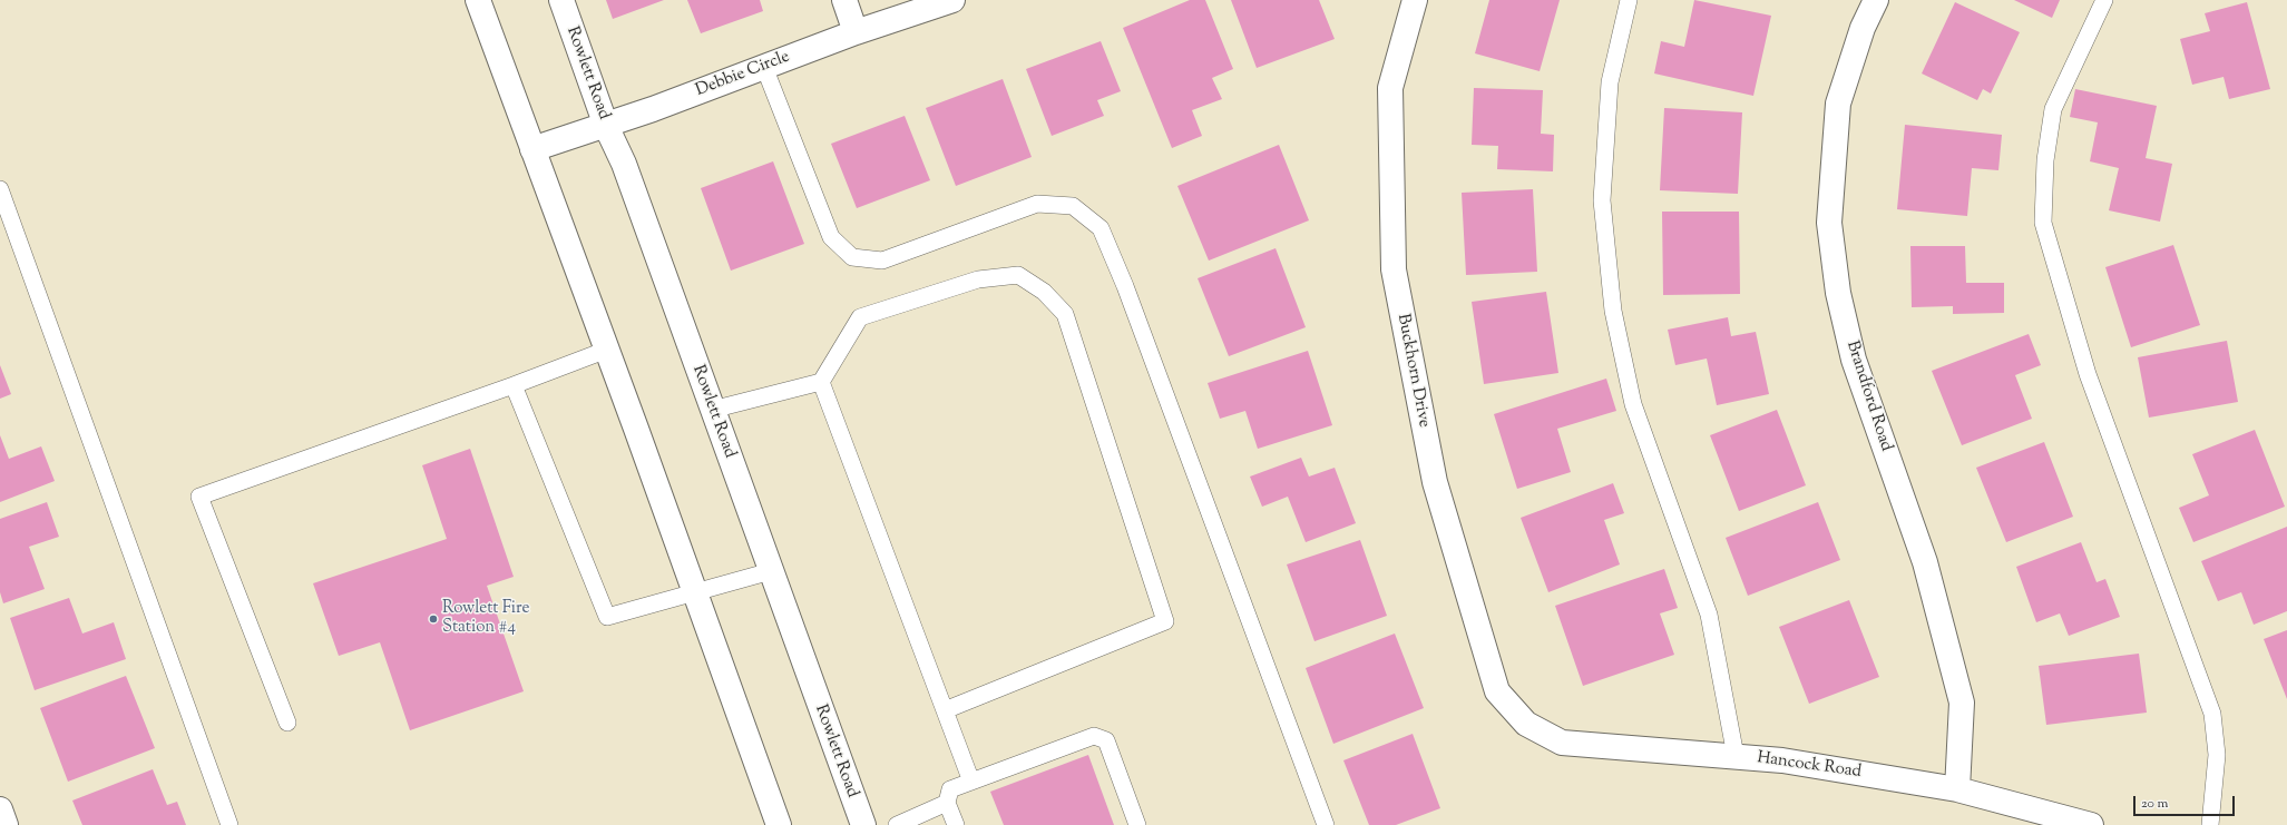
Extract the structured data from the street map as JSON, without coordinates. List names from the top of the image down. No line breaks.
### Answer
{"streets":{"street":["Rowlett Road","Debbie Circle","Buckhorn Drive","Brandford Road","Hancock Road"]},"crossings":[["Rowlett Road","Debbie Circle"],["Buckhorn Drive","Hancock Road"],["Brandford Road","Hancock Road"]],"places":["Rowlett Fire Station #4"],"scale_bar":"20 m"}
